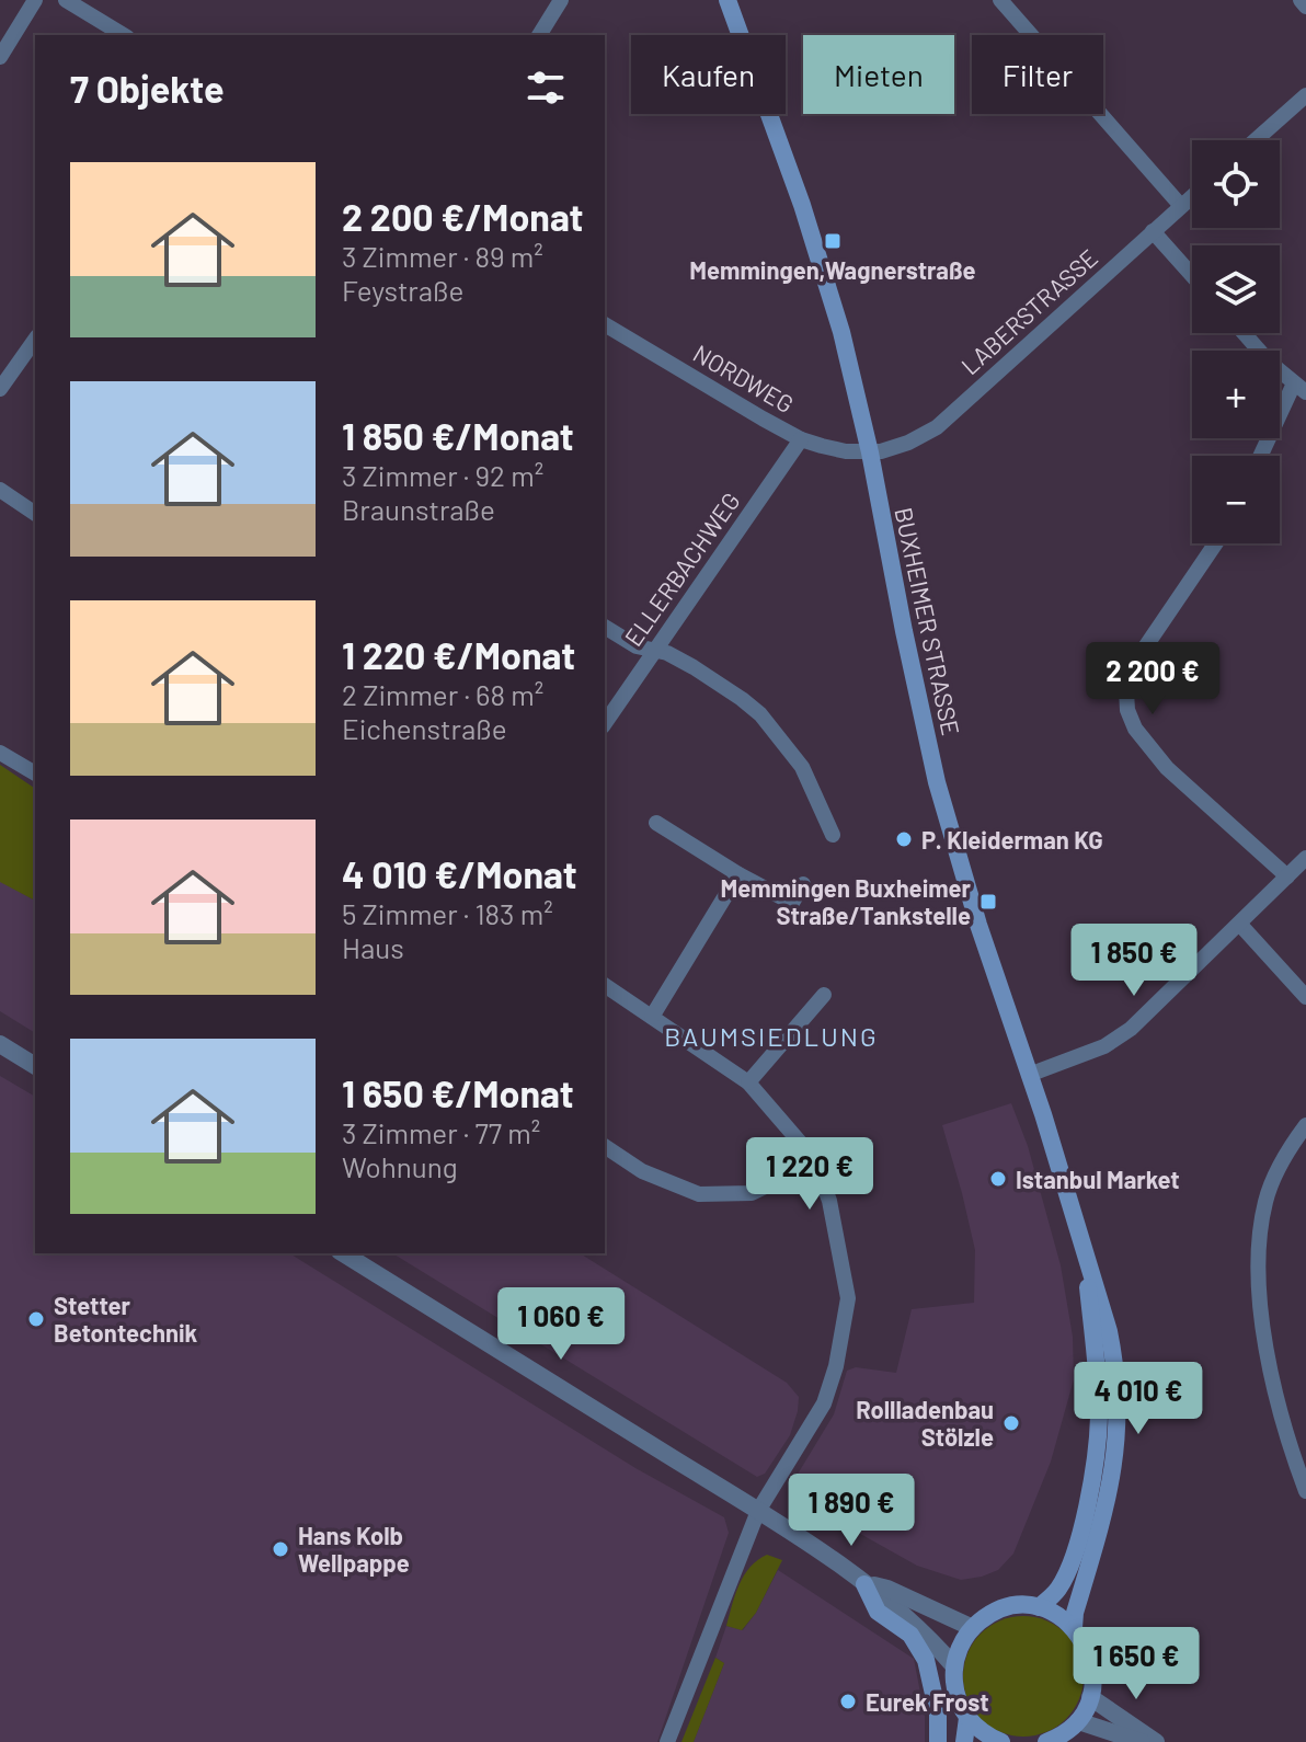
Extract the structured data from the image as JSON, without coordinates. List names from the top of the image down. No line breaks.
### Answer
{"streets":{"main road":["BUXHEIMER STRASSE"],"street":["LABERSTRASSE","NORDWEG","ELLERBACHWEG"]},"crossings":[["LABERSTRASSE","NORDWEG"],["LABERSTRASSE","BUXHEIMER STRASSE"],["NORDWEG","ELLERBACHWEG"],["NORDWEG","BUXHEIMER STRASSE"]],"districts":["BAUMSIEDLUNG"],"places":{"transit":["Memmingen,Wagnerstraße","Memmingen Buxheimer Straße/Tankstelle"],"other":["P. Kleiderman KG","Istanbul Market","Stetter Betontechnik","Rollladenbau Stölzle","Hans Kolb Wellpappe","Eurek Frost"]},"page":{"chip":["Kaufen","Mieten","Filter"],"heading":"7 Objekte","map_buttons":["+","−"],"list":[{"name":"2 200 €/Monat","note":"3 Zimmer · 89 m² · Feystraße"},{"name":"1 850 €/Monat","note":"3 Zimmer · 92 m² · Braunstraße"},{"name":"1 220 €/Monat","note":"2 Zimmer · 68 m² · Eichenstraße"},{"name":"4 010 €/Monat","note":"5 Zimmer · 183 m² · Haus"},{"name":"1 650 €/Monat","note":"3 Zimmer · 77 m² · Wohnung"}],"price":["2 200 €","1 850 €","1 220 €","1 060 €","4 010 €","1 890 €","1 650 €"]}}
